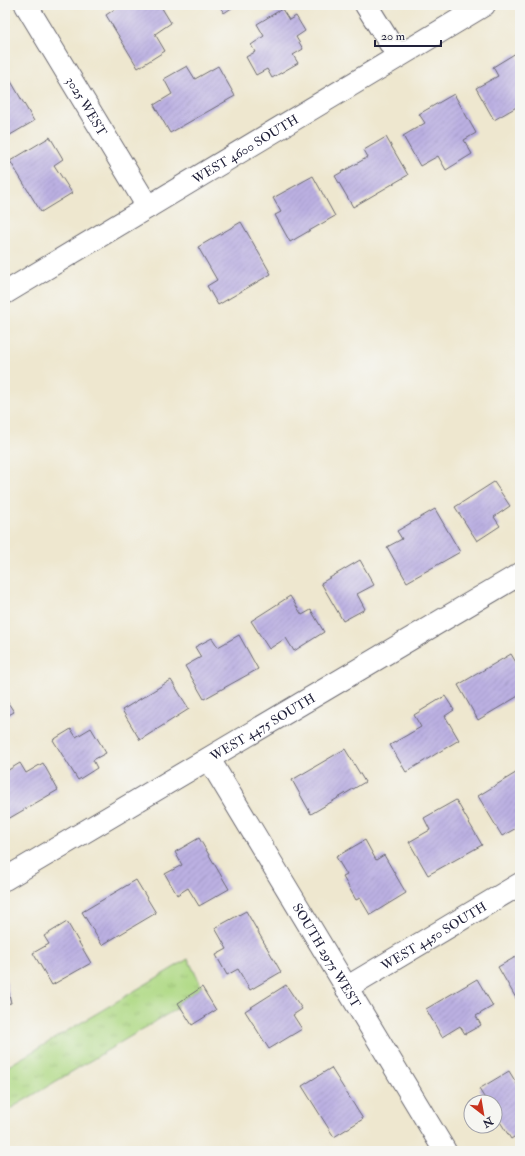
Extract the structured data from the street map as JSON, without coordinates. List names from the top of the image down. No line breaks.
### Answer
{"streets":{"street":["3025 WEST","WEST 4600 SOUTH","WEST 4475 SOUTH","WEST 4450 SOUTH","SOUTH 2975 WEST"]},"crossings":[["3025 WEST","WEST 4600 SOUTH"],["WEST 4475 SOUTH","SOUTH 2975 WEST"],["WEST 4450 SOUTH","SOUTH 2975 WEST"]],"scale_bar":"20 m","north":"bottom right"}
